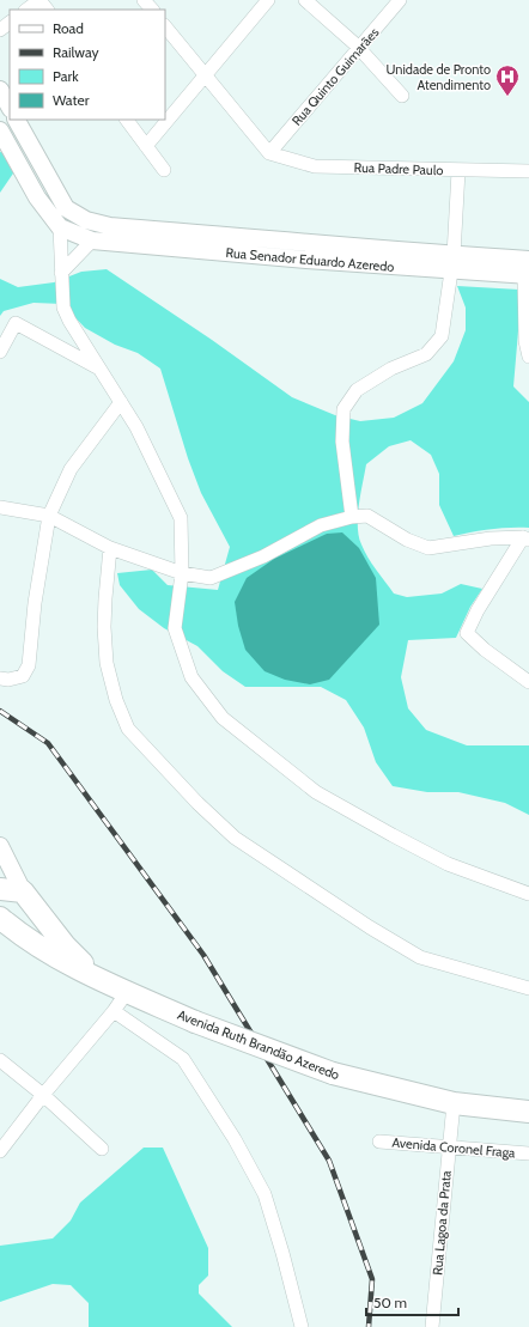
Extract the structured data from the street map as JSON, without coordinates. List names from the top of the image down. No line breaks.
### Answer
{"streets":{"main road":["Avenida Ruth Brandão Azeredo"],"street":["Rua Quinto Guimarães","Rua Padre Paulo","Rua Senador Eduardo Azeredo","Avenida Coronel Fraga","Rua Lagoa da Prata"]},"crossings":[["Rua Quinto Guimarães","Rua Padre Paulo"],["Avenida Ruth Brandão Azeredo","Rua Lagoa da Prata"],["Avenida Coronel Fraga","Rua Lagoa da Prata"]],"places":{"hospital":["Unidade de Pronto Atendimento"]},"legend":["Road","Railway","Park","Water"],"scale_bar":"50 m"}
